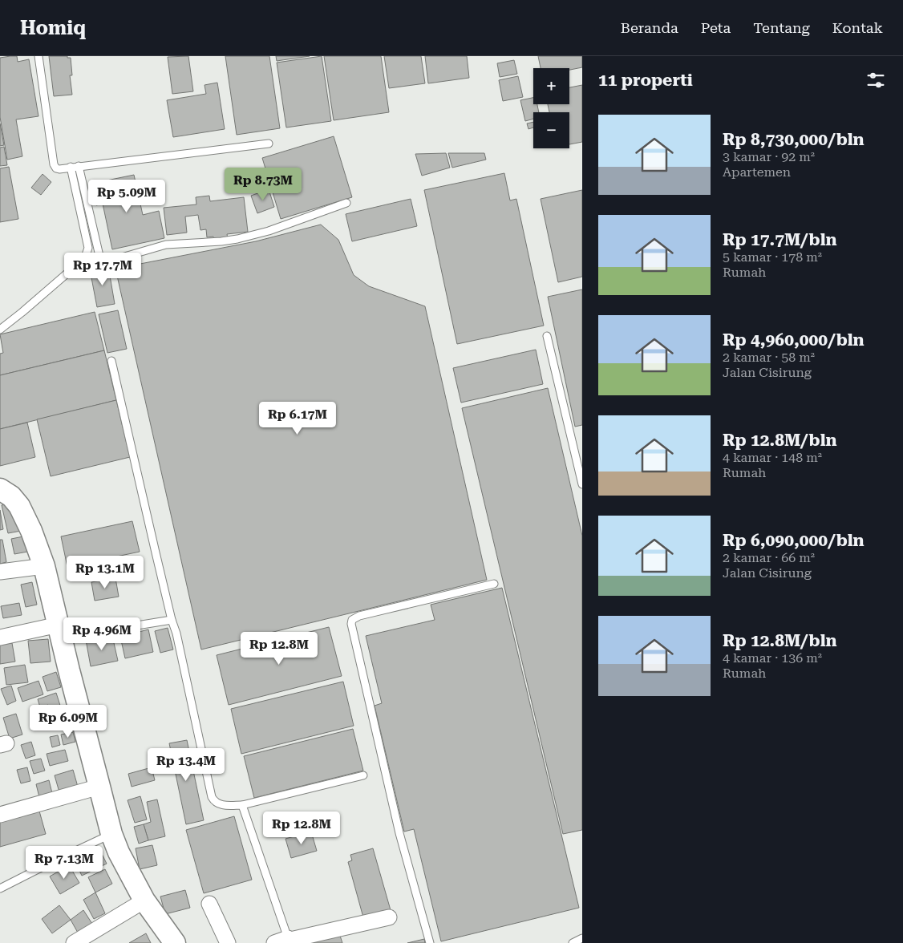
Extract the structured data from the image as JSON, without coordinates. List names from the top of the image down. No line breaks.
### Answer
{"page":{"header":"Homiq","nav":["Beranda","Peta","Tentang","Kontak"],"heading":"11 properti","map_buttons":["+","−"],"list":[{"name":"Rp 8,730,000/bln","note":"3 kamar · 92 m² · Apartemen"},{"name":"Rp 17.7M/bln","note":"5 kamar · 178 m² · Rumah"},{"name":"Rp 4,960,000/bln","note":"2 kamar · 58 m² · Jalan Cisirung"},{"name":"Rp 12.8M/bln","note":"4 kamar · 148 m² · Rumah"},{"name":"Rp 6,090,000/bln","note":"2 kamar · 66 m² · Jalan Cisirung"},{"name":"Rp 12.8M/bln","note":"4 kamar · 136 m² · Rumah"}],"price":["Rp 8.73M","Rp 5.09M","Rp 17.7M","Rp 6.17M","Rp 13.1M","Rp 4.96M","Rp 12.8M","Rp 6.09M","Rp 13.4M","Rp 12.8M","Rp 7.13M"]}}
